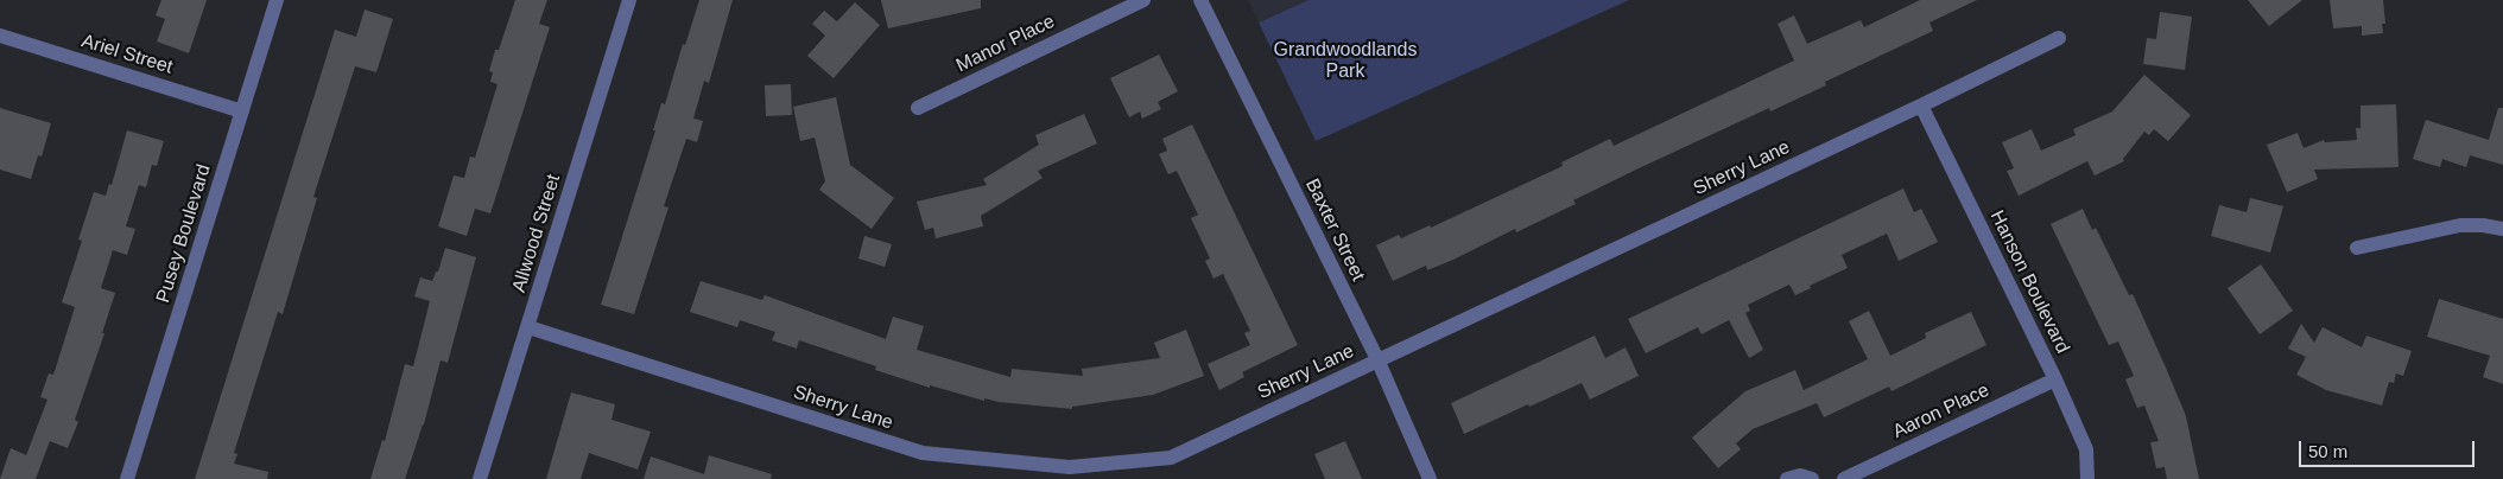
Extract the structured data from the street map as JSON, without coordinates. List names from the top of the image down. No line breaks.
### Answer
{"streets":{"street":["Manor Place","Ariel Street","Sherry Lane","Baxter Street","Pusey Boulevard","Allwood Street","Hanson Boulevard","Aaron Place"]},"crossings":[["Ariel Street","Pusey Boulevard"],["Sherry Lane","Baxter Street"],["Sherry Lane","Allwood Street"],["Sherry Lane","Hanson Boulevard"],["Hanson Boulevard","Aaron Place"]],"parks":["Grandwoodlands Park"],"scale_bar":"50 m"}
